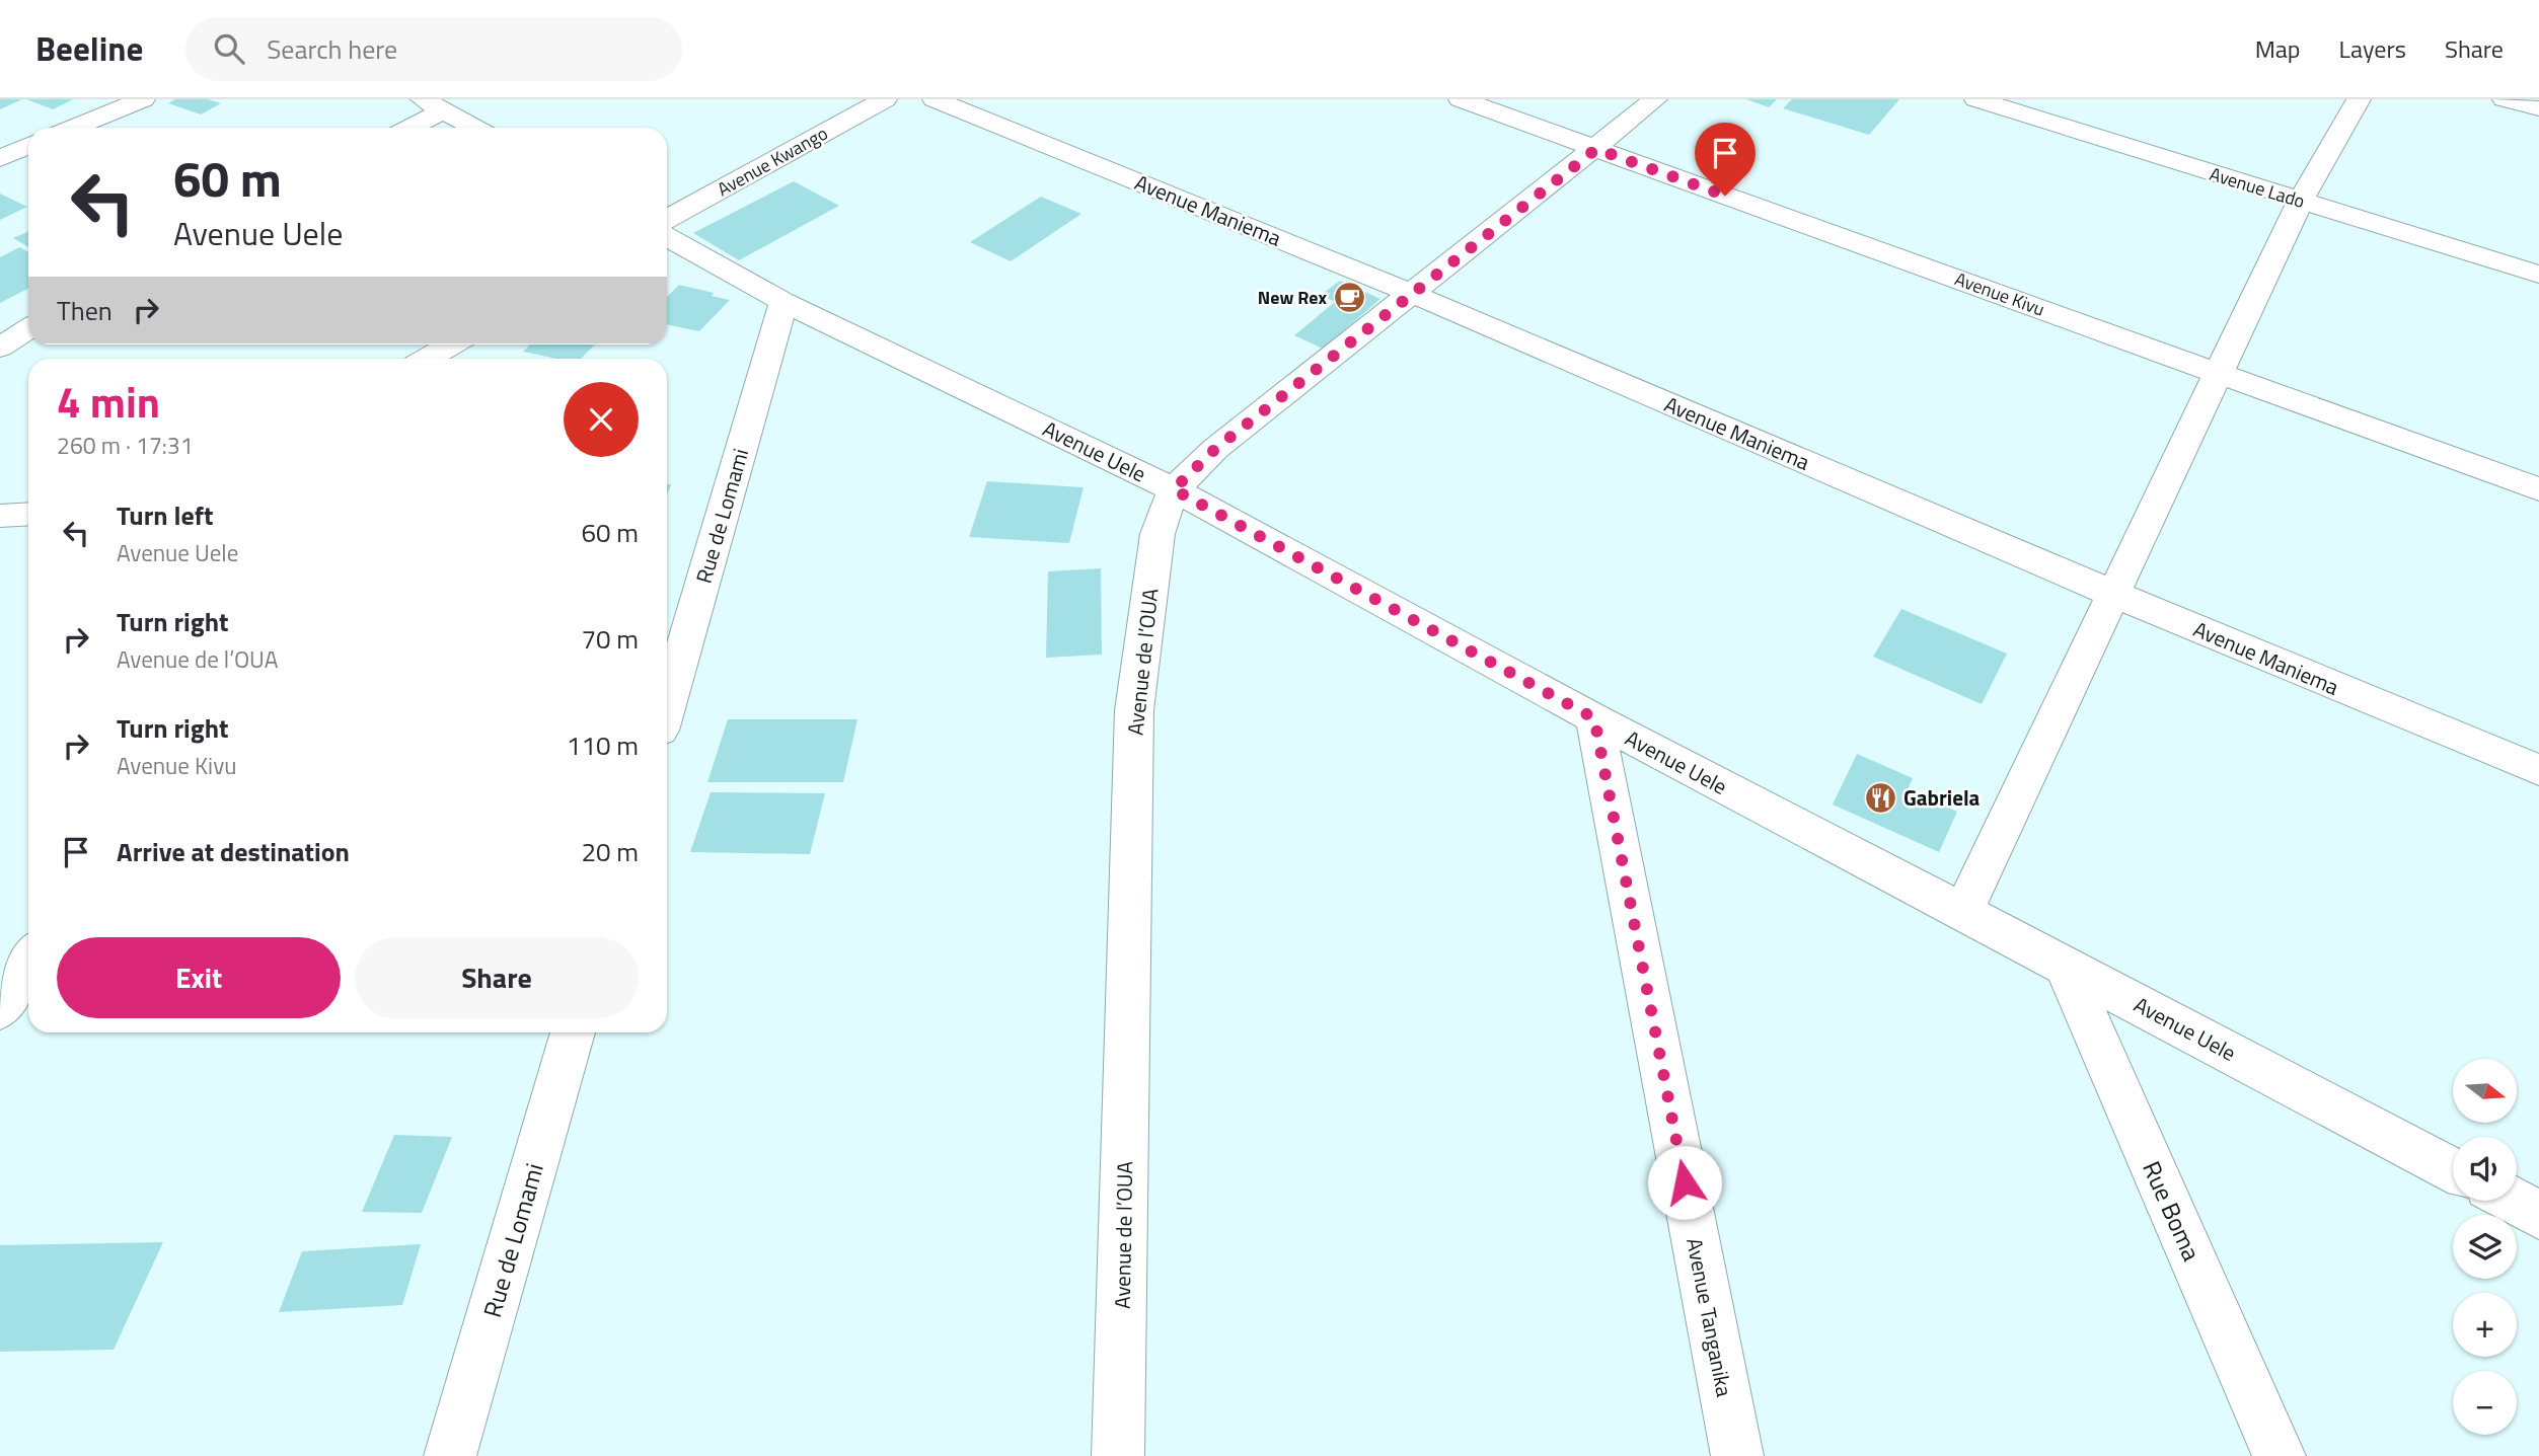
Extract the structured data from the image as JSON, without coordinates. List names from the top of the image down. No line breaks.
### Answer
{"streets":{"street":["Avenue Kwango","Avenue Lado","Avenue Maniema","Avenue Kivu","Avenue Uele","Rue de Lomami","Avenue de l’OUA","Rue Boma","Avenue Tanganika"]},"crossings":[["Avenue Maniema","Avenue de l’OUA"],["Avenue Kivu","Avenue de l’OUA"],["Avenue Uele","Rue de Lomami"],["Avenue Uele","Avenue de l’OUA"],["Avenue Uele","Rue Boma"],["Avenue Uele","Avenue Tanganika"]],"places":{"cafe":["New Rex"],"restaurant":["Gabriela"]},"north":"right","page":{"header":"Beeline","search":"Search here","nav":["Map","Layers","Share"],"turn":["60 m","Avenue Uele"],"then":"Then","heading":["4 min","260 m · 17:31"],"list":[{"name":"Turn left","note":"Avenue Uele","value":"60 m"},{"name":"Turn right","note":"Avenue de l’OUA","value":"70 m"},{"name":"Turn right","note":"Avenue Kivu","value":"110 m"},{"name":"Arrive at destination","value":"20 m"}],"buttons":["Exit","Share"],"map_buttons":["+","−"]}}
